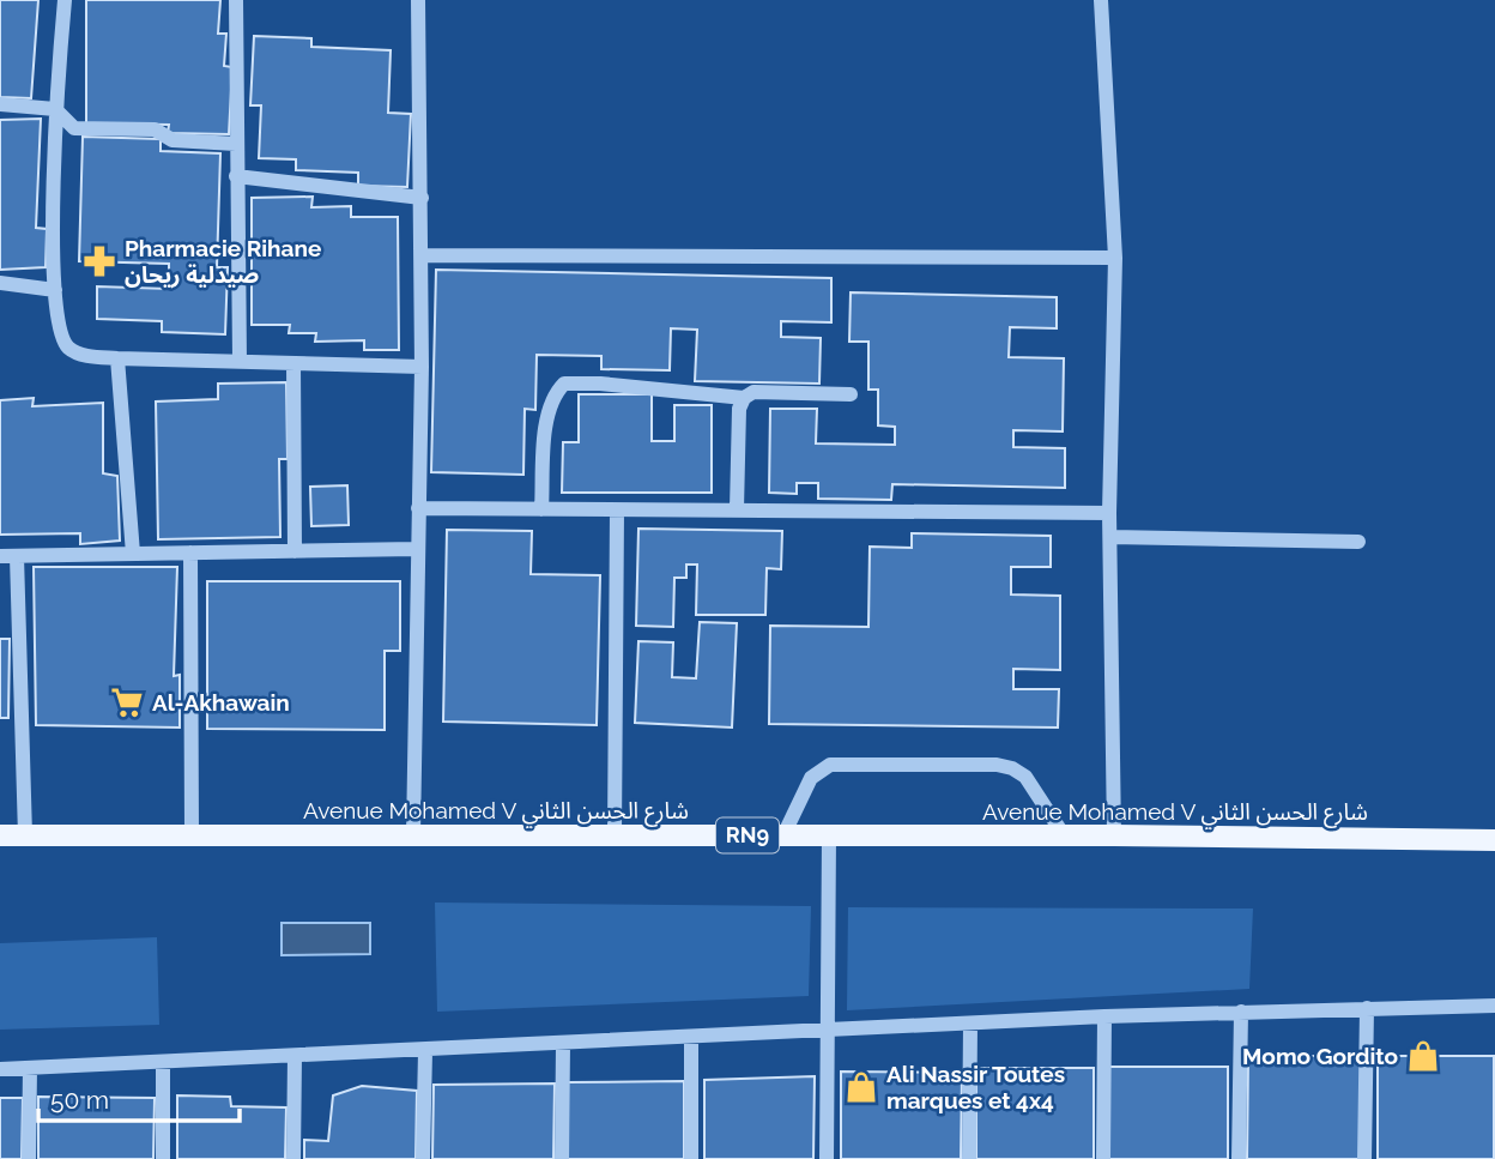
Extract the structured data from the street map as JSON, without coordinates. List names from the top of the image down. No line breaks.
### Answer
{"streets":{"main road":["Avenue Mohamed V شارع الحسن الثاني","RN9"]},"places":{"pharmacy":["Pharmacie Rihane صيدلية ريحان"],"supermarket":["Al-Akhawain"],"shop":["Momo Gordito","Ali Nassir Toutes marques et 4x4"]},"scale_bar":"50 m"}
